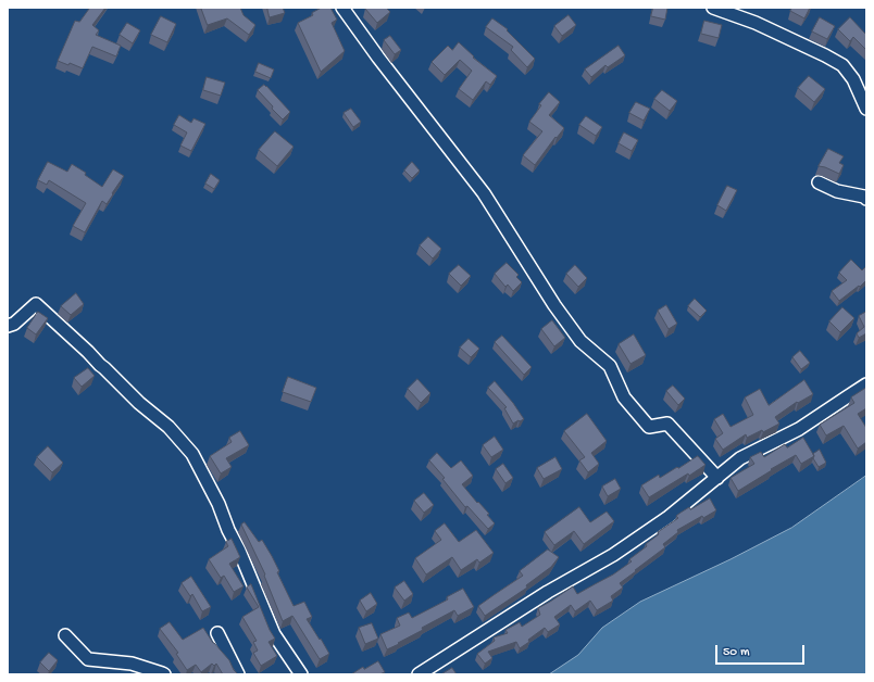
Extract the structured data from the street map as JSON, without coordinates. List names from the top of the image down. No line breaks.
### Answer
{"scale_bar":"50 m"}
